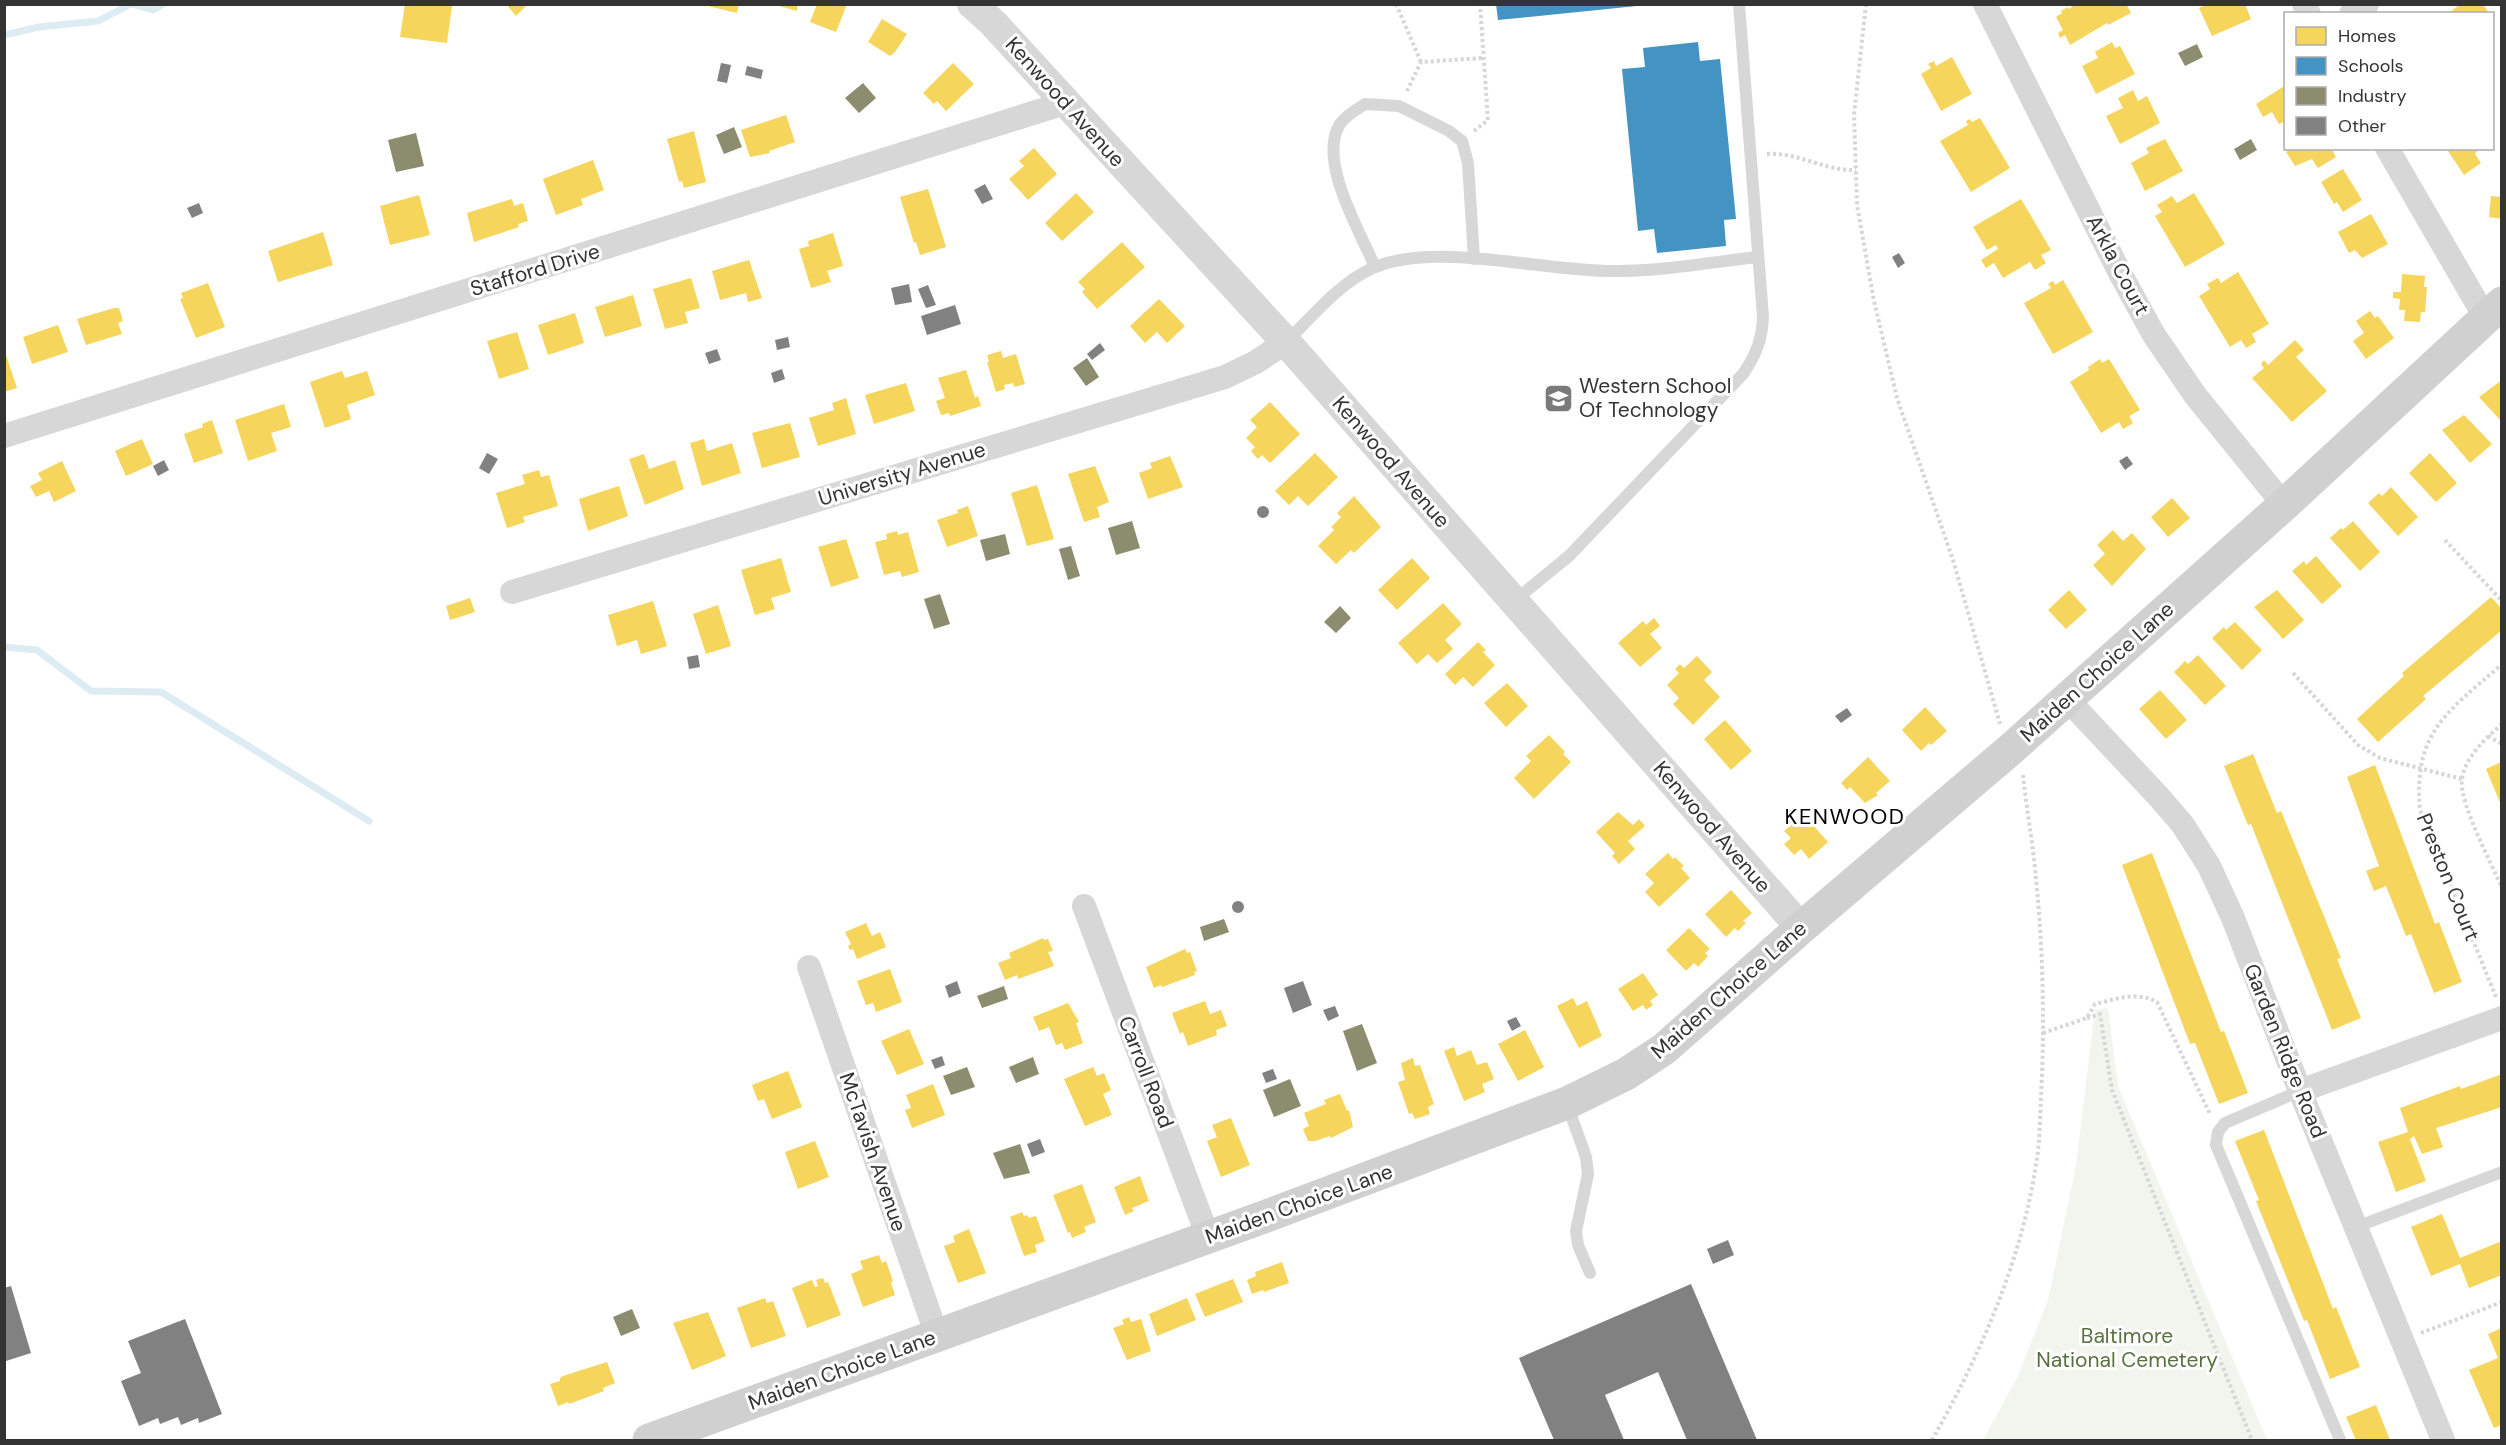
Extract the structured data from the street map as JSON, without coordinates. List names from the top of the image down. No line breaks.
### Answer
{"streets":{"main road":["Maiden Choice Lane"],"street":["Kenwood Avenue","Arkla Court","Stafford Drive","University Avenue","Garden Ridge Road","Carroll Road","McTavish Avenue"],"path":["Preston Court"]},"crossings":[["Kenwood Avenue","Stafford Drive"],["Kenwood Avenue","University Avenue"],["Kenwood Avenue","Maiden Choice Lane"],["Arkla Court","Maiden Choice Lane"],["Maiden Choice Lane","Garden Ridge Road"],["Maiden Choice Lane","Carroll Road"],["Maiden Choice Lane","McTavish Avenue"]],"districts":["KENWOOD"],"parks":["Baltimore National Cemetery"],"places":{"school or university":["Western School Of Technology"]},"legend":["Homes","Schools","Industry","Other"]}
